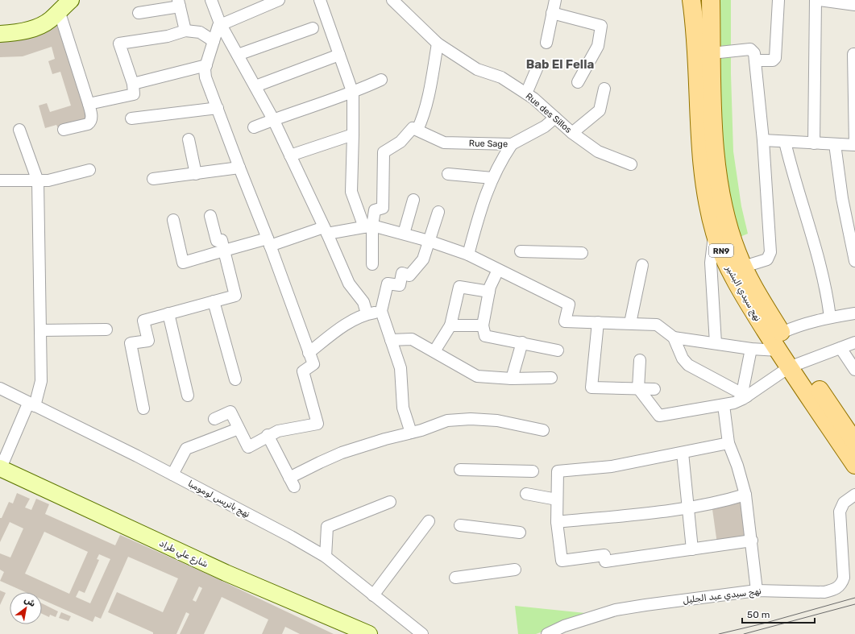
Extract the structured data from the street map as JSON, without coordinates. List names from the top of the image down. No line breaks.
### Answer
{"streets":{"main road":["RN9","نهج سيدي البشير"],"street":["Rue des Sillos","Rue Sage","نهج باتريس لومومبا","شارع علي طراد","نهج سيدي عبد الجليل"]},"crossings":[["Rue des Sillos","Rue Sage"]],"districts":["Bab El Fella"],"scale_bar":"50 m","north":"top right"}
